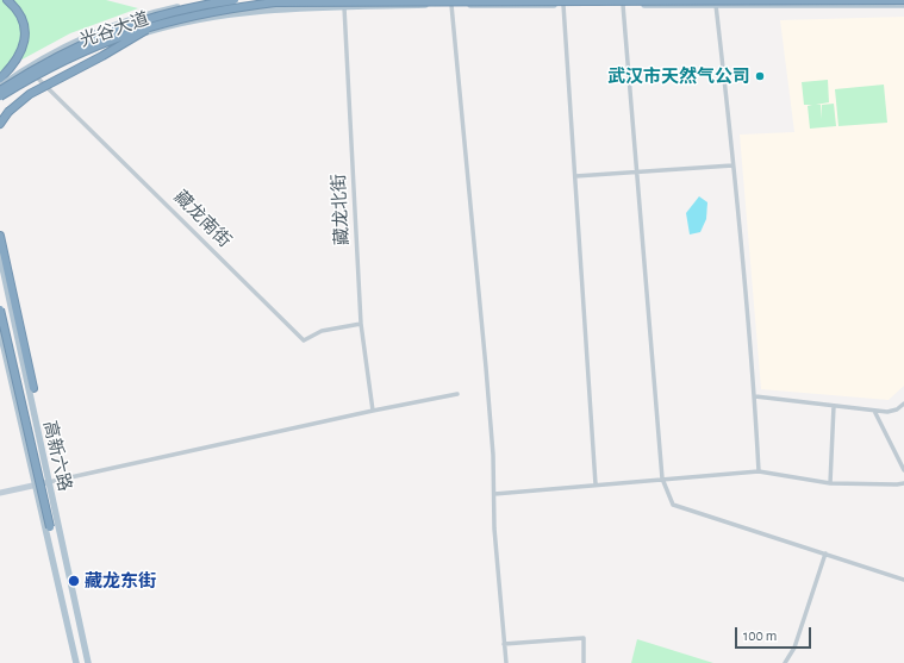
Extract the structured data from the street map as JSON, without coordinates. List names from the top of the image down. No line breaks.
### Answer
{"streets":{"main road":["光谷大道","高新六路"],"street":["藏龙北街","藏龙南街"]},"crossings":[["光谷大道","藏龙北街"],["光谷大道","藏龙南街"],["藏龙北街","藏龙南街"]],"places":["武汉市天然气公司","藏龙东街"],"scale_bar":"100 m"}
